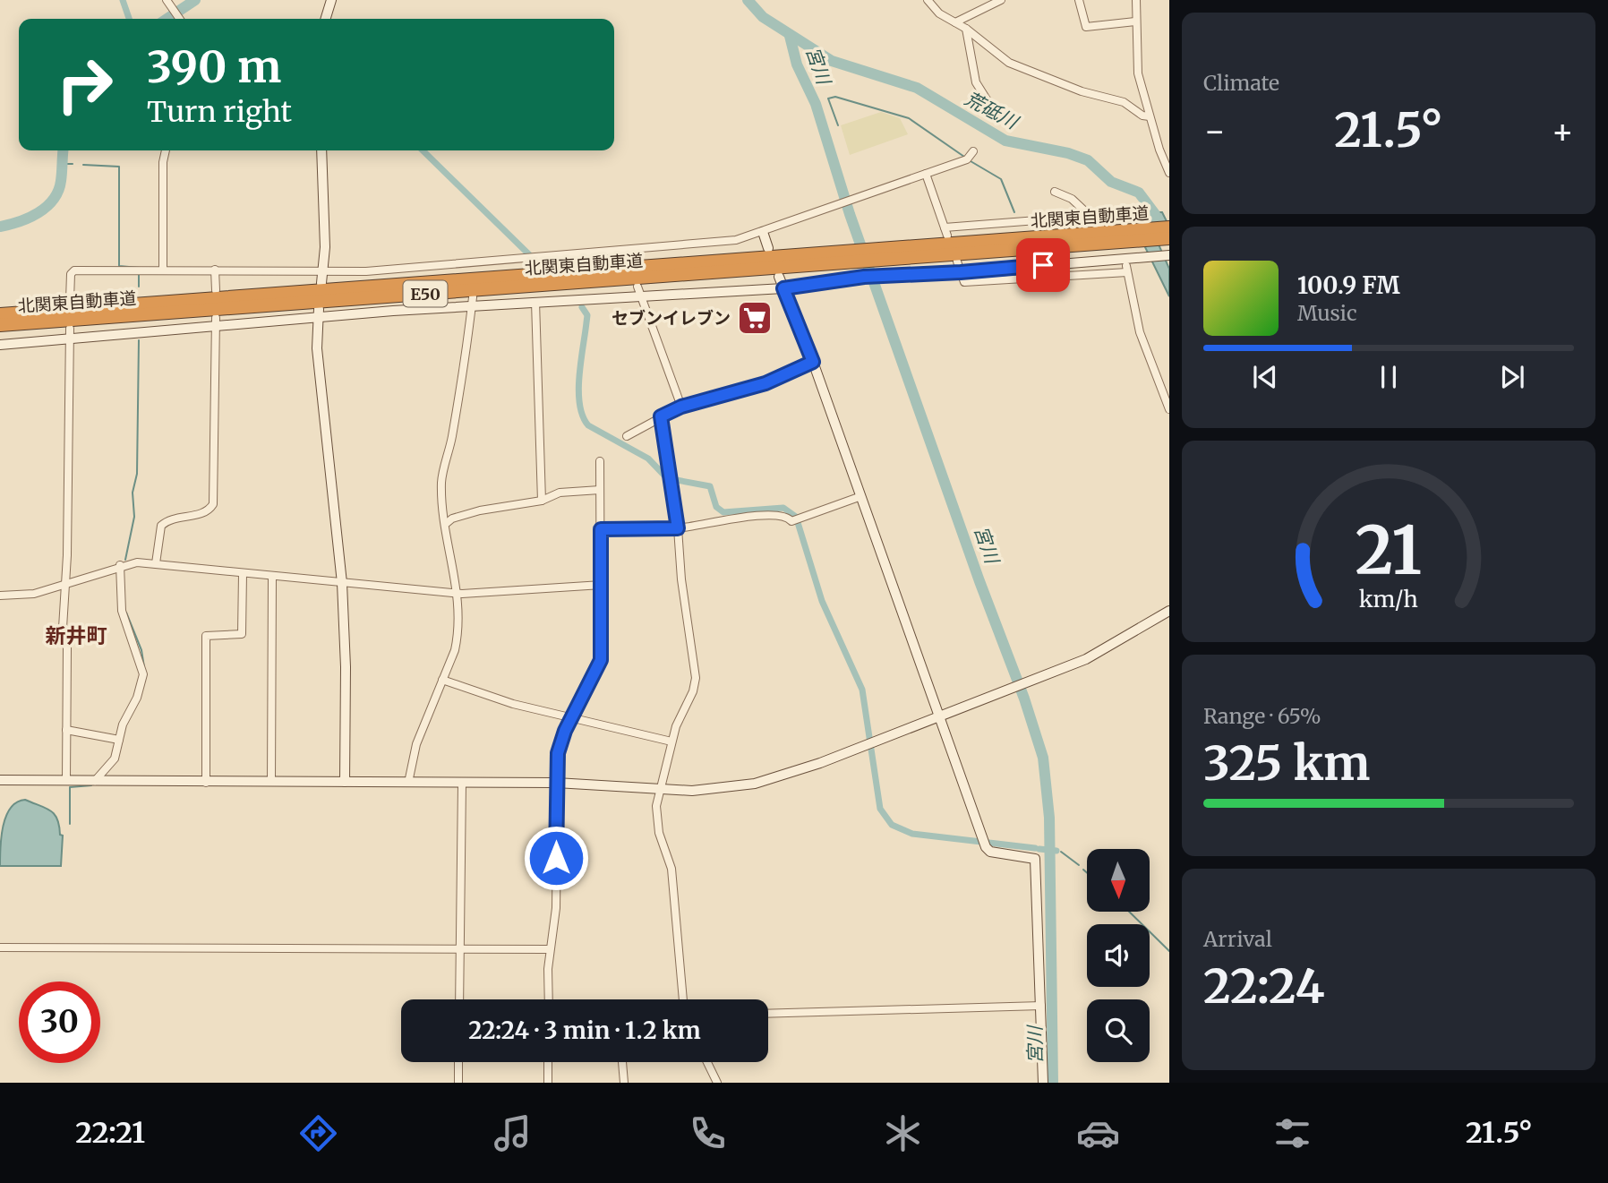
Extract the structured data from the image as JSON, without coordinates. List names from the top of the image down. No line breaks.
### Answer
{"streets":{"highway":["北関東自動車道","E50"]},"districts":["新井町"],"water":["宮川","荒砥川"],"places":{"supermarket":["セブンイレブン"]},"north":"bottom","page":{"tile":["Climate",["Range · 65%","325 km"],["Arrival","22:24"]],"turn":["390 m","Turn right"],"heat":["−","21.5°","+"],"song":["100.9 FM","Music"],"limit":"30","trip":"22:24 · 3 min · 1.2 km","tabs":["22:21","21.5°"],"gauge":["21","km/h"]}}
